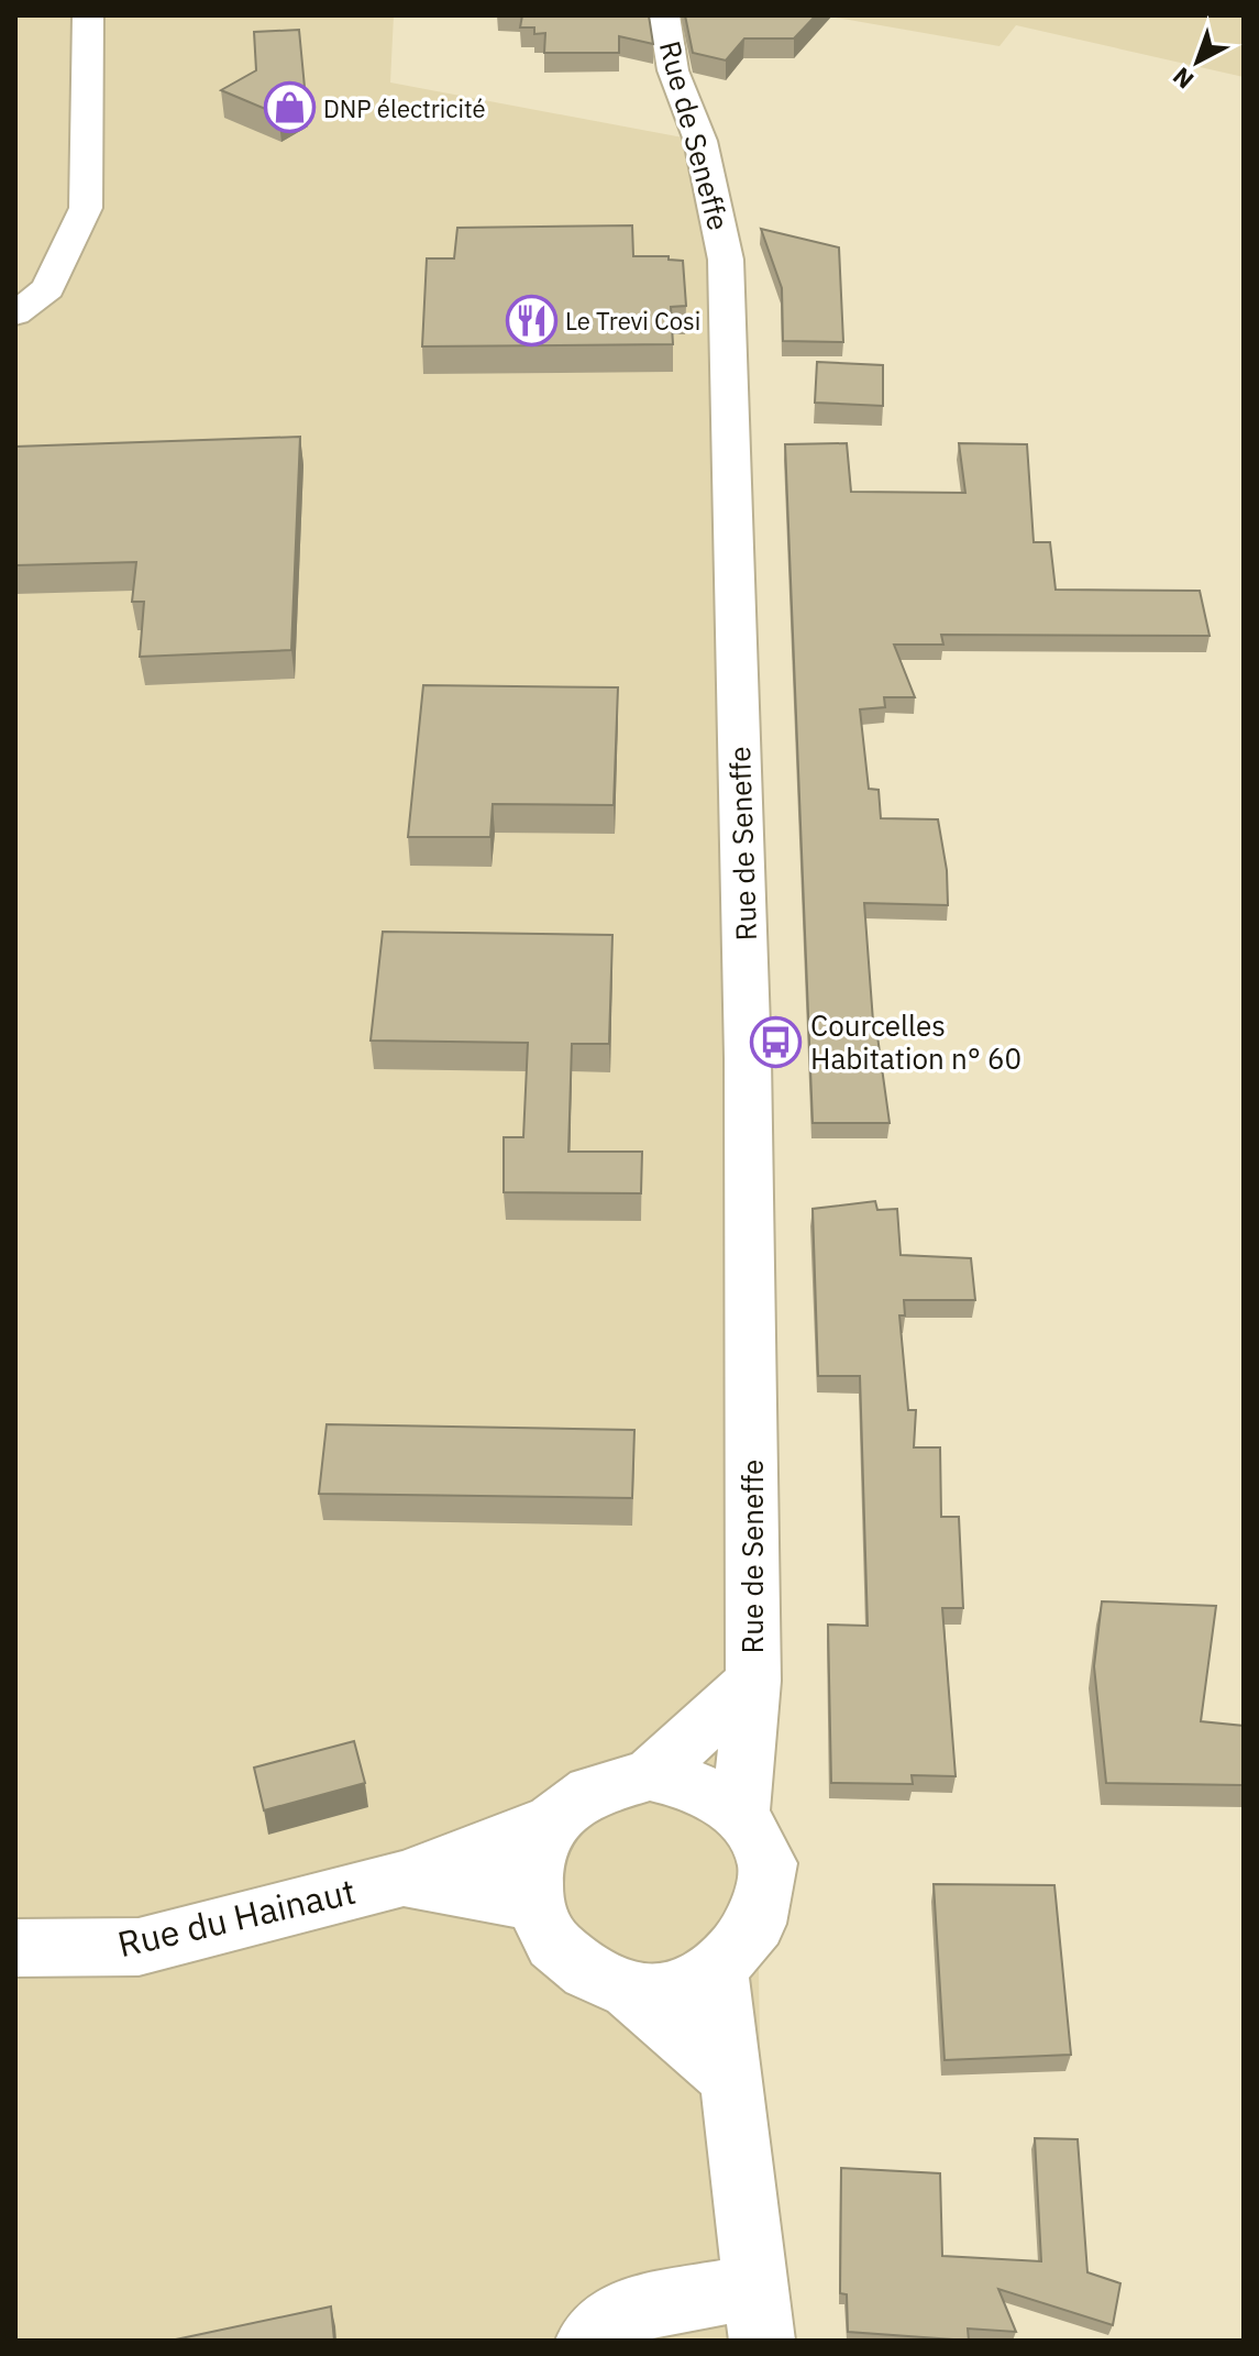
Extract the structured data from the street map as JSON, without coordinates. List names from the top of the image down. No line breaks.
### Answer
{"streets":{"street":["Rue de Seneffe","Rue du Hainaut"]},"crossings":[["Rue de Seneffe","Rue du Hainaut"]],"places":{"shop":["DNP électricité"],"restaurant":["Le Trevi Cosi"],"bus stop":["Courcelles Habitation n° 60"]},"north":"bottom left"}
